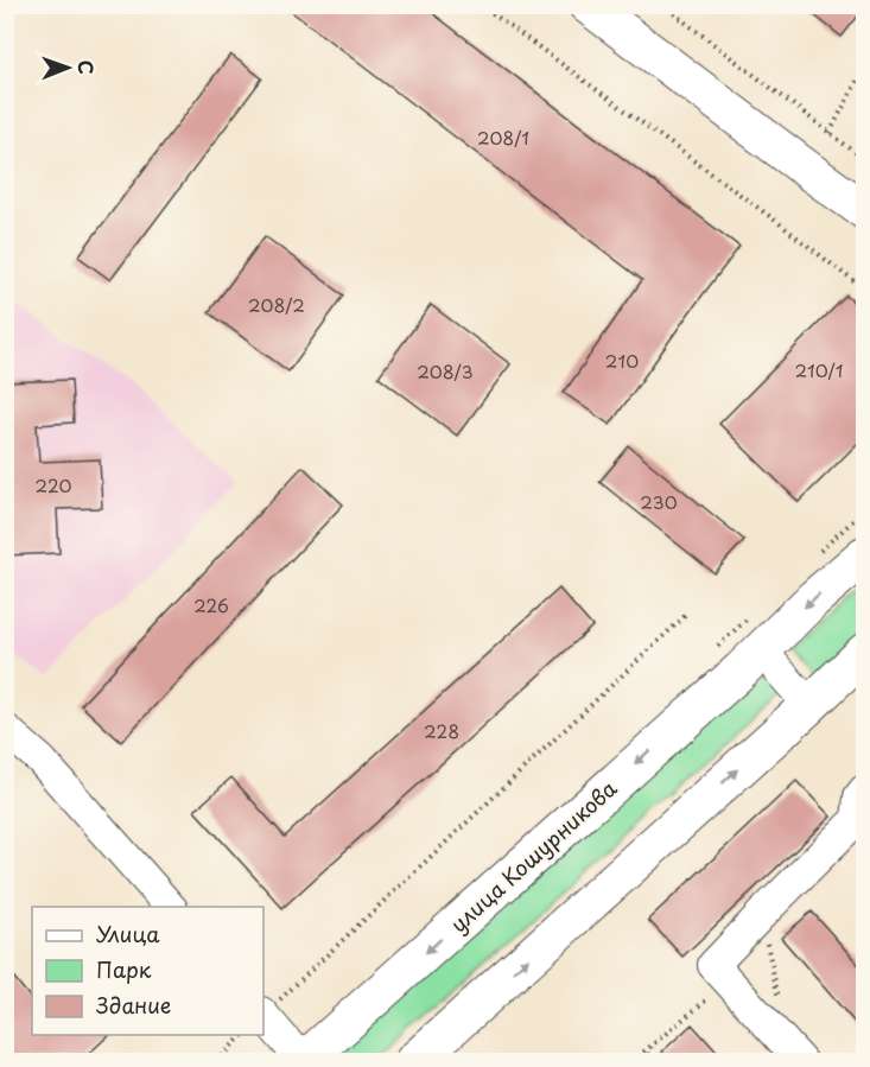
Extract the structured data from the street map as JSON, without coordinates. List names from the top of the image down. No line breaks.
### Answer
{"streets":{"main road":["улица Кошурникова"]},"house_numbers":["208/1","208/2","210","210/1","208/3","220","230","226","228"],"legend":["Улица","Парк","Здание"],"north":"right"}
